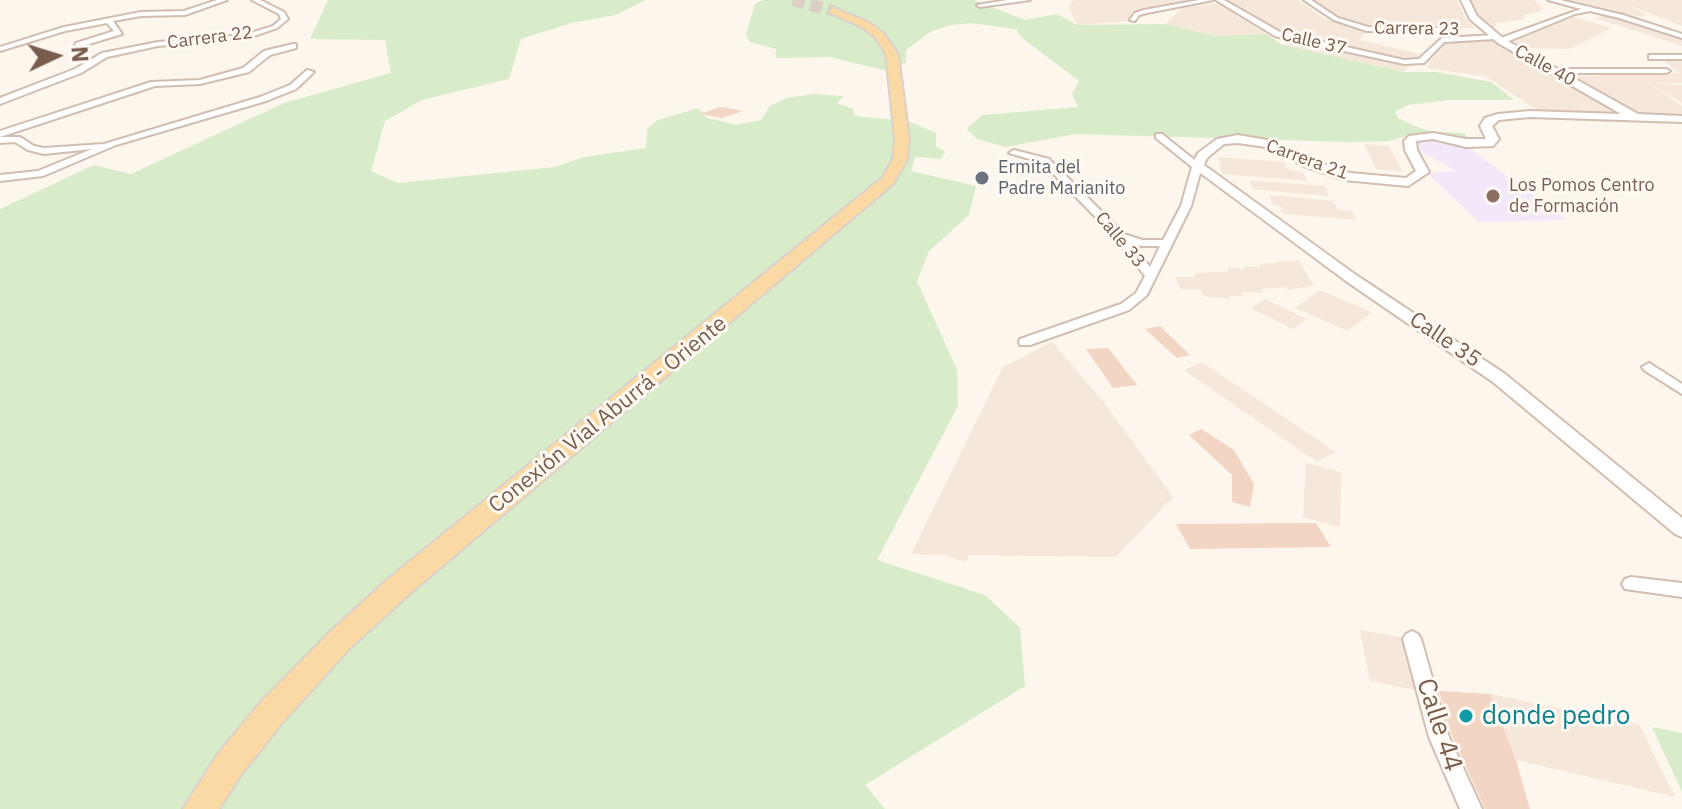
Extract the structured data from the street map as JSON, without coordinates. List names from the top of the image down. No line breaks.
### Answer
{"streets":{"main road":["Conexión Vial Aburrá - Oriente"],"street":["Carrera 23","Carrera 22","Calle 37","Calle 40","Carrera 21","Calle 33","Calle 35","Calle 44"]},"crossings":[["Carrera 23","Calle 40"],["Calle 37","Calle 40"],["Calle 40","Carrera 21"],["Carrera 21","Calle 35"]],"places":["Ermita del Padre Marianito","Los Pomos Centro de Formación","donde pedro"],"north":"right"}
